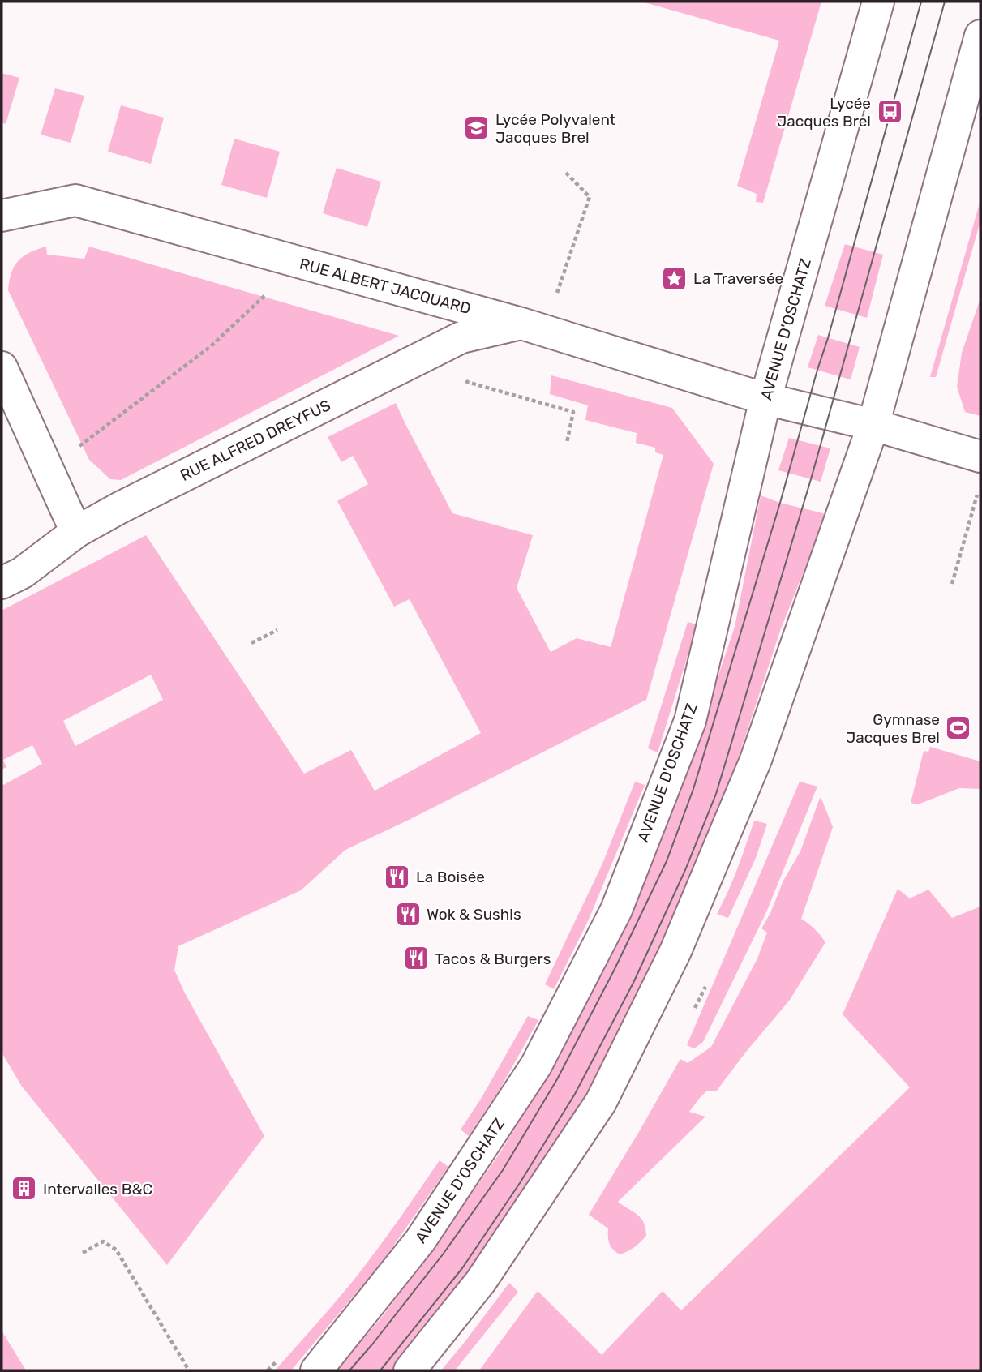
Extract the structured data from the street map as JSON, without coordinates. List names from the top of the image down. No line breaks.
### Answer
{"streets":{"street":["RUE ALBERT JACQUARD","AVENUE D'OSCHATZ","RUE ALFRED DREYFUS"]},"crossings":[["RUE ALBERT JACQUARD","AVENUE D'OSCHATZ"],["RUE ALBERT JACQUARD","RUE ALFRED DREYFUS"]],"places":{"bus stop":["Lycée Jacques Brel"],"school or university":["Lycée Polyvalent Jacques Brel"],"place":["La Traversée"],"sports":["Gymnase Jacques Brel"],"restaurant":["La Boisée","Wok & Sushis","Tacos & Burgers"],"building":["Intervalles B&C"]}}
